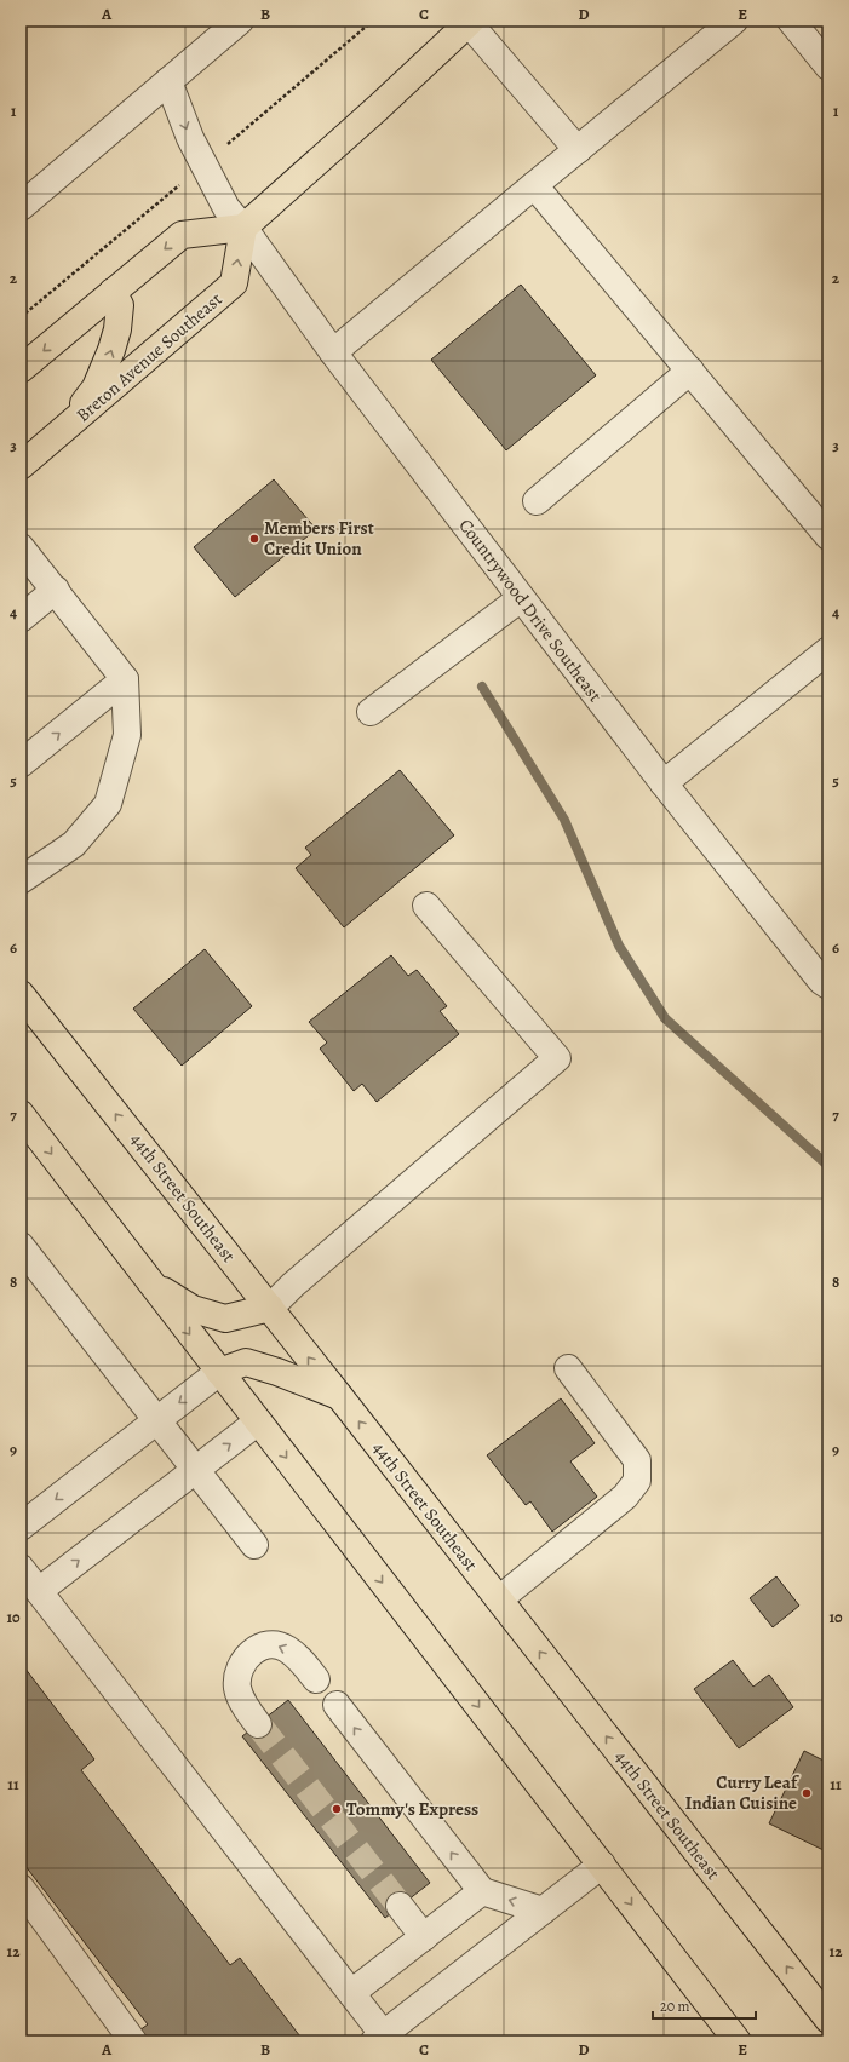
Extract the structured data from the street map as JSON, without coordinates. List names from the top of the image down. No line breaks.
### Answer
{"streets":{"main road":["Breton Avenue Southeast","44th Street Southeast"],"street":["Countrywood Drive Southeast"]},"crossings":[["Breton Avenue Southeast","Countrywood Drive Southeast"]],"places":["Members First Credit Union","Curry Leaf Indian Cuisine","Tommy's Express"],"scale_bar":"20 m","grid":{"columns":["A","B","C","D","E"],"rows":["1","2","3","4","5","6","7","8","9","10","11","12"]}}
